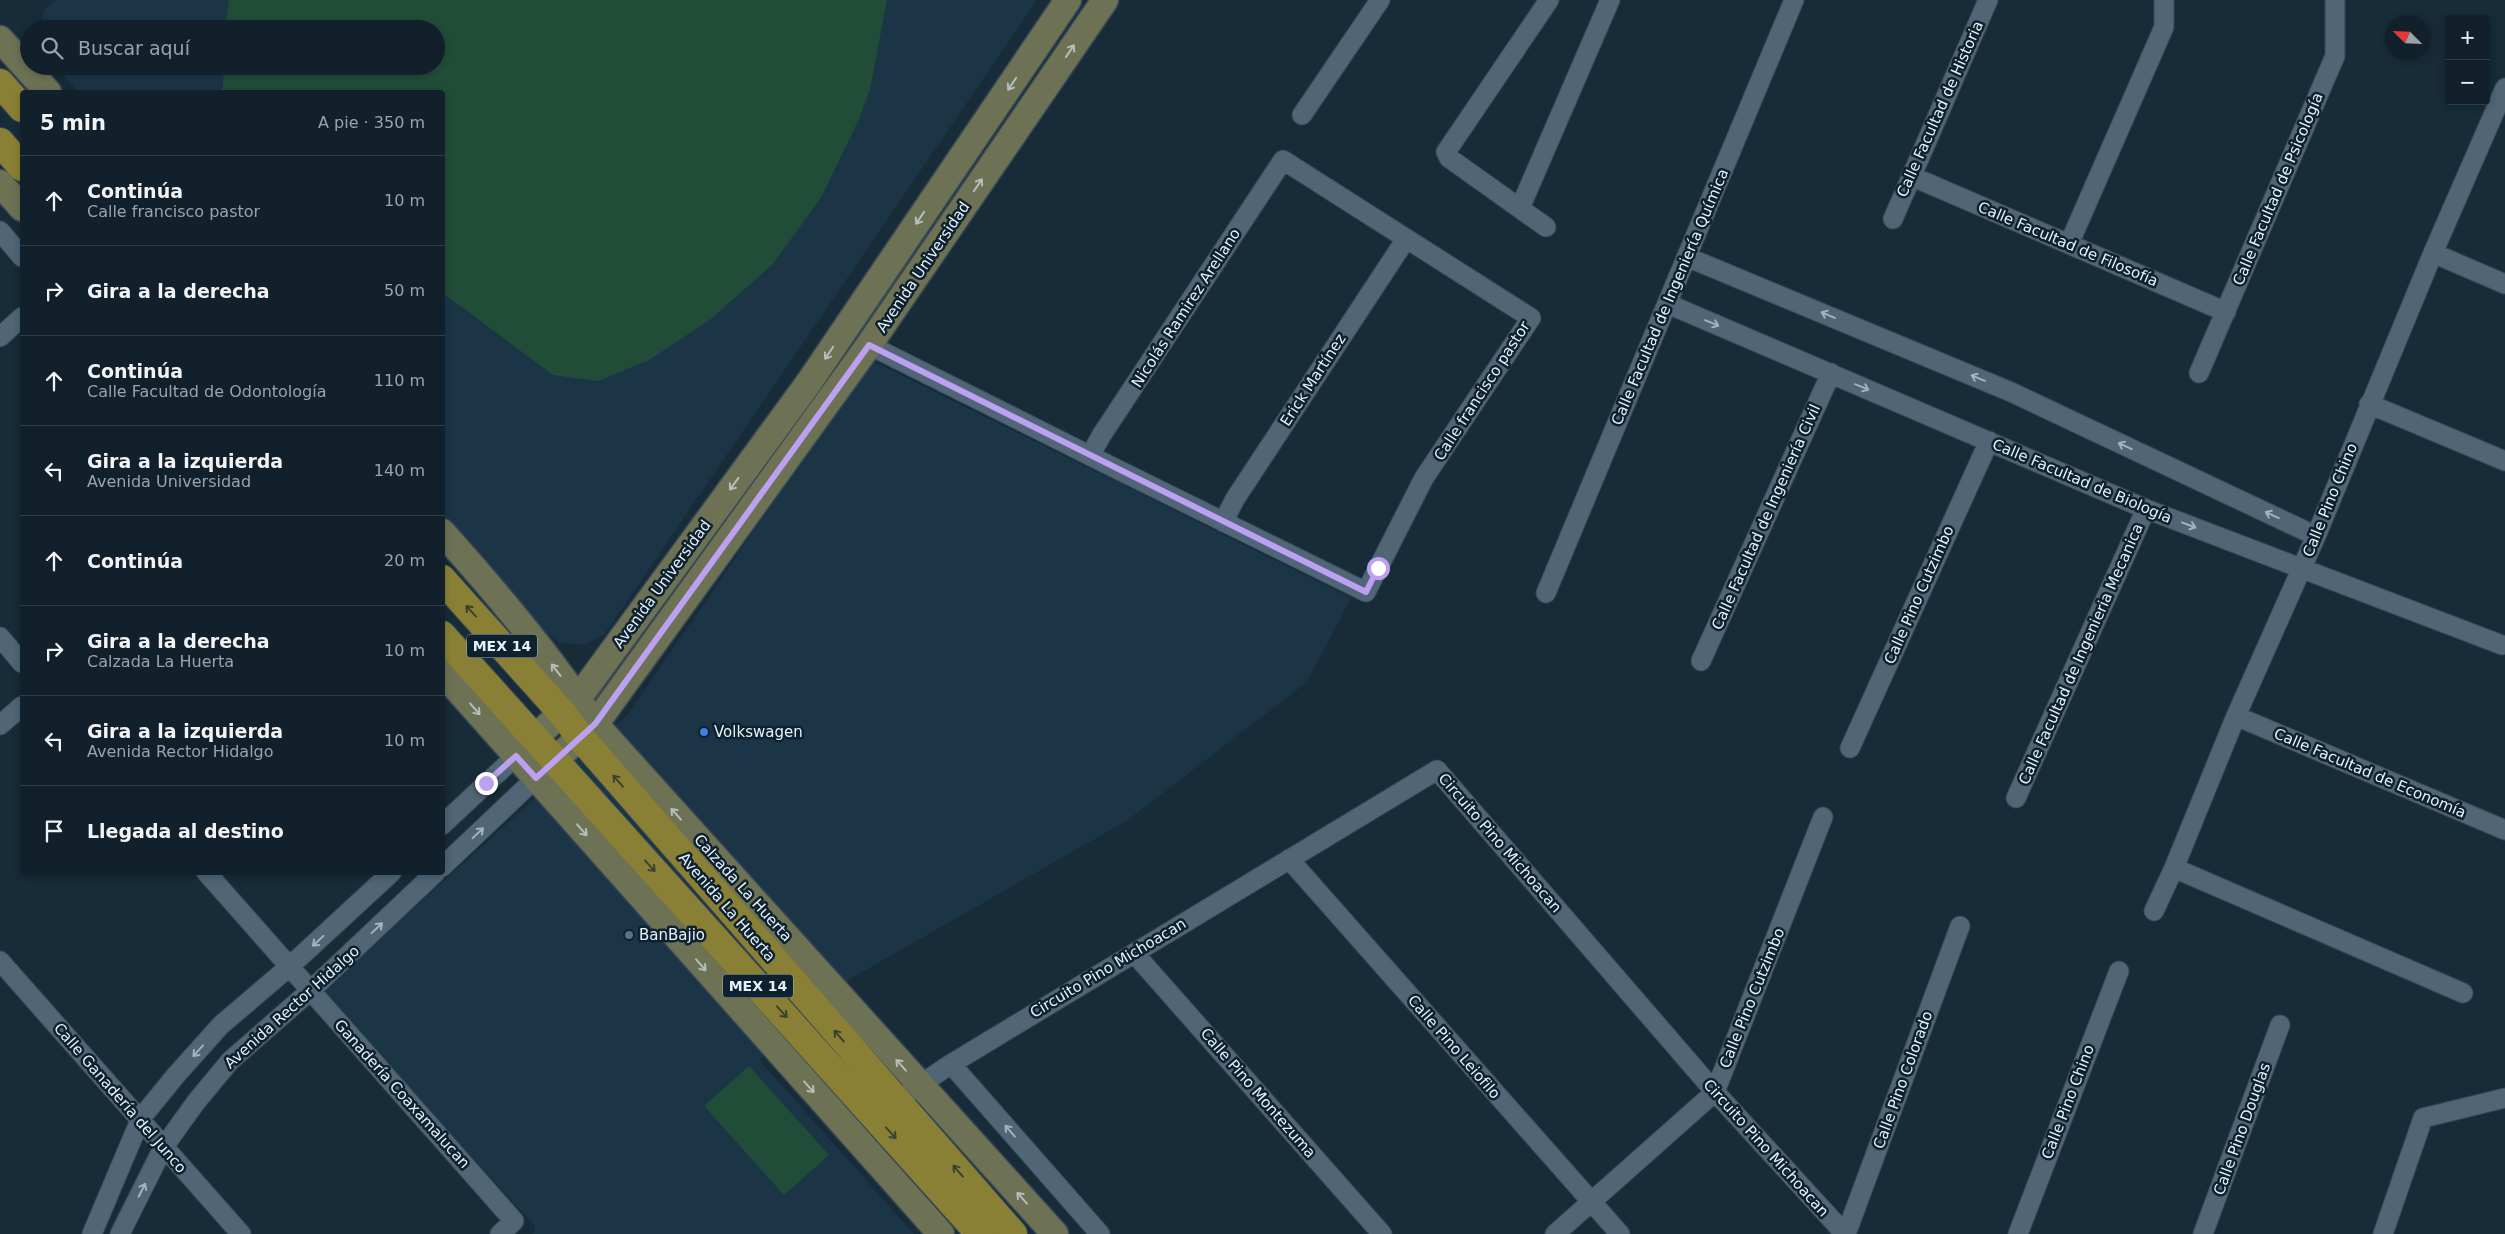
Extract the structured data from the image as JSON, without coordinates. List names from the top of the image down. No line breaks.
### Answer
{"streets":{"main road":["MEX 14","Avenida La Huerta"],"street":["Calle Facultad de Historia","Calle Facultad de Psicología","Calle Facultad de Filosofía","Avenida Universidad","Calle Facultad de Ingenierίa Quίmica","Nicolás Ramirez Arellano","Erick Martínez","Calle francisco pastor","Calle Facultad de Biología","Calle Pino Chino","Calle Facultad de Ingeniería Civil","Calle Pino Cutzimbo","Calle Facultad de Ingenieria Mecanica","Calle Facultad de Economía","Circuito Pino Michoacan","Calzada La Huerta","Avenida Rector Hidalgo","Calle Pino Leiofilo","Calle Pino Colorado","Calle Pino Montezuma","Ganadería Coaxamalucan","Calle Ganadería del Junco","Calle Pino Douglas"]},"crossings":[["Calle Facultad de Historia","Calle Facultad de Filosofía"],["Calle Facultad de Psicología","Calle Facultad de Filosofía"],["Avenida Universidad","Calzada La Huerta"],["Avenida Universidad","Avenida La Huerta"],["Calle Facultad de Ingenierίa Quίmica","Calle Facultad de Biología"],["Nicolás Ramirez Arellano","Calle francisco pastor"],["Erick Martínez","Calle francisco pastor"],["Calle Facultad de Biología","Calle Pino Chino"],["Calle Facultad de Biología","Calle Facultad de Ingeniería Civil"],["Calle Facultad de Biología","Calle Pino Cutzimbo"],["Calle Facultad de Biología","Calle Facultad de Ingenieria Mecanica"],["Calle Pino Chino","Calle Facultad de Economía"],["Calle Pino Cutzimbo","Circuito Pino Michoacan"],["Calle Pino Cutzimbo","Calle Pino Leiofilo"],["Circuito Pino Michoacan","Calzada La Huerta"],["Circuito Pino Michoacan","Avenida La Huerta"],["Circuito Pino Michoacan","Calle Pino Leiofilo"],["Circuito Pino Michoacan","Calle Pino Colorado"],["Circuito Pino Michoacan","Calle Pino Montezuma"],["Calzada La Huerta","Avenida La Huerta"],["Avenida Rector Hidalgo","Ganadería Coaxamalucan"],["Avenida Rector Hidalgo","Calle Ganadería del Junco"]],"places":["Volkswagen","BanBajio"],"north":"top left","page":{"map_buttons":["+","−"],"search":"Buscar aquí","heading":["5 min","A pie · 350 m"],"list":[["Continúa","Calle francisco pastor","10 m"],["Gira a la derecha","50 m"],["Continúa","Calle Facultad de Odontología","110 m"],["Gira a la izquierda","Avenida Universidad","140 m"],["Continúa","20 m"],["Gira a la derecha","Calzada La Huerta","10 m"],["Gira a la izquierda","Avenida Rector Hidalgo","10 m"],"Llegada al destino"]}}
